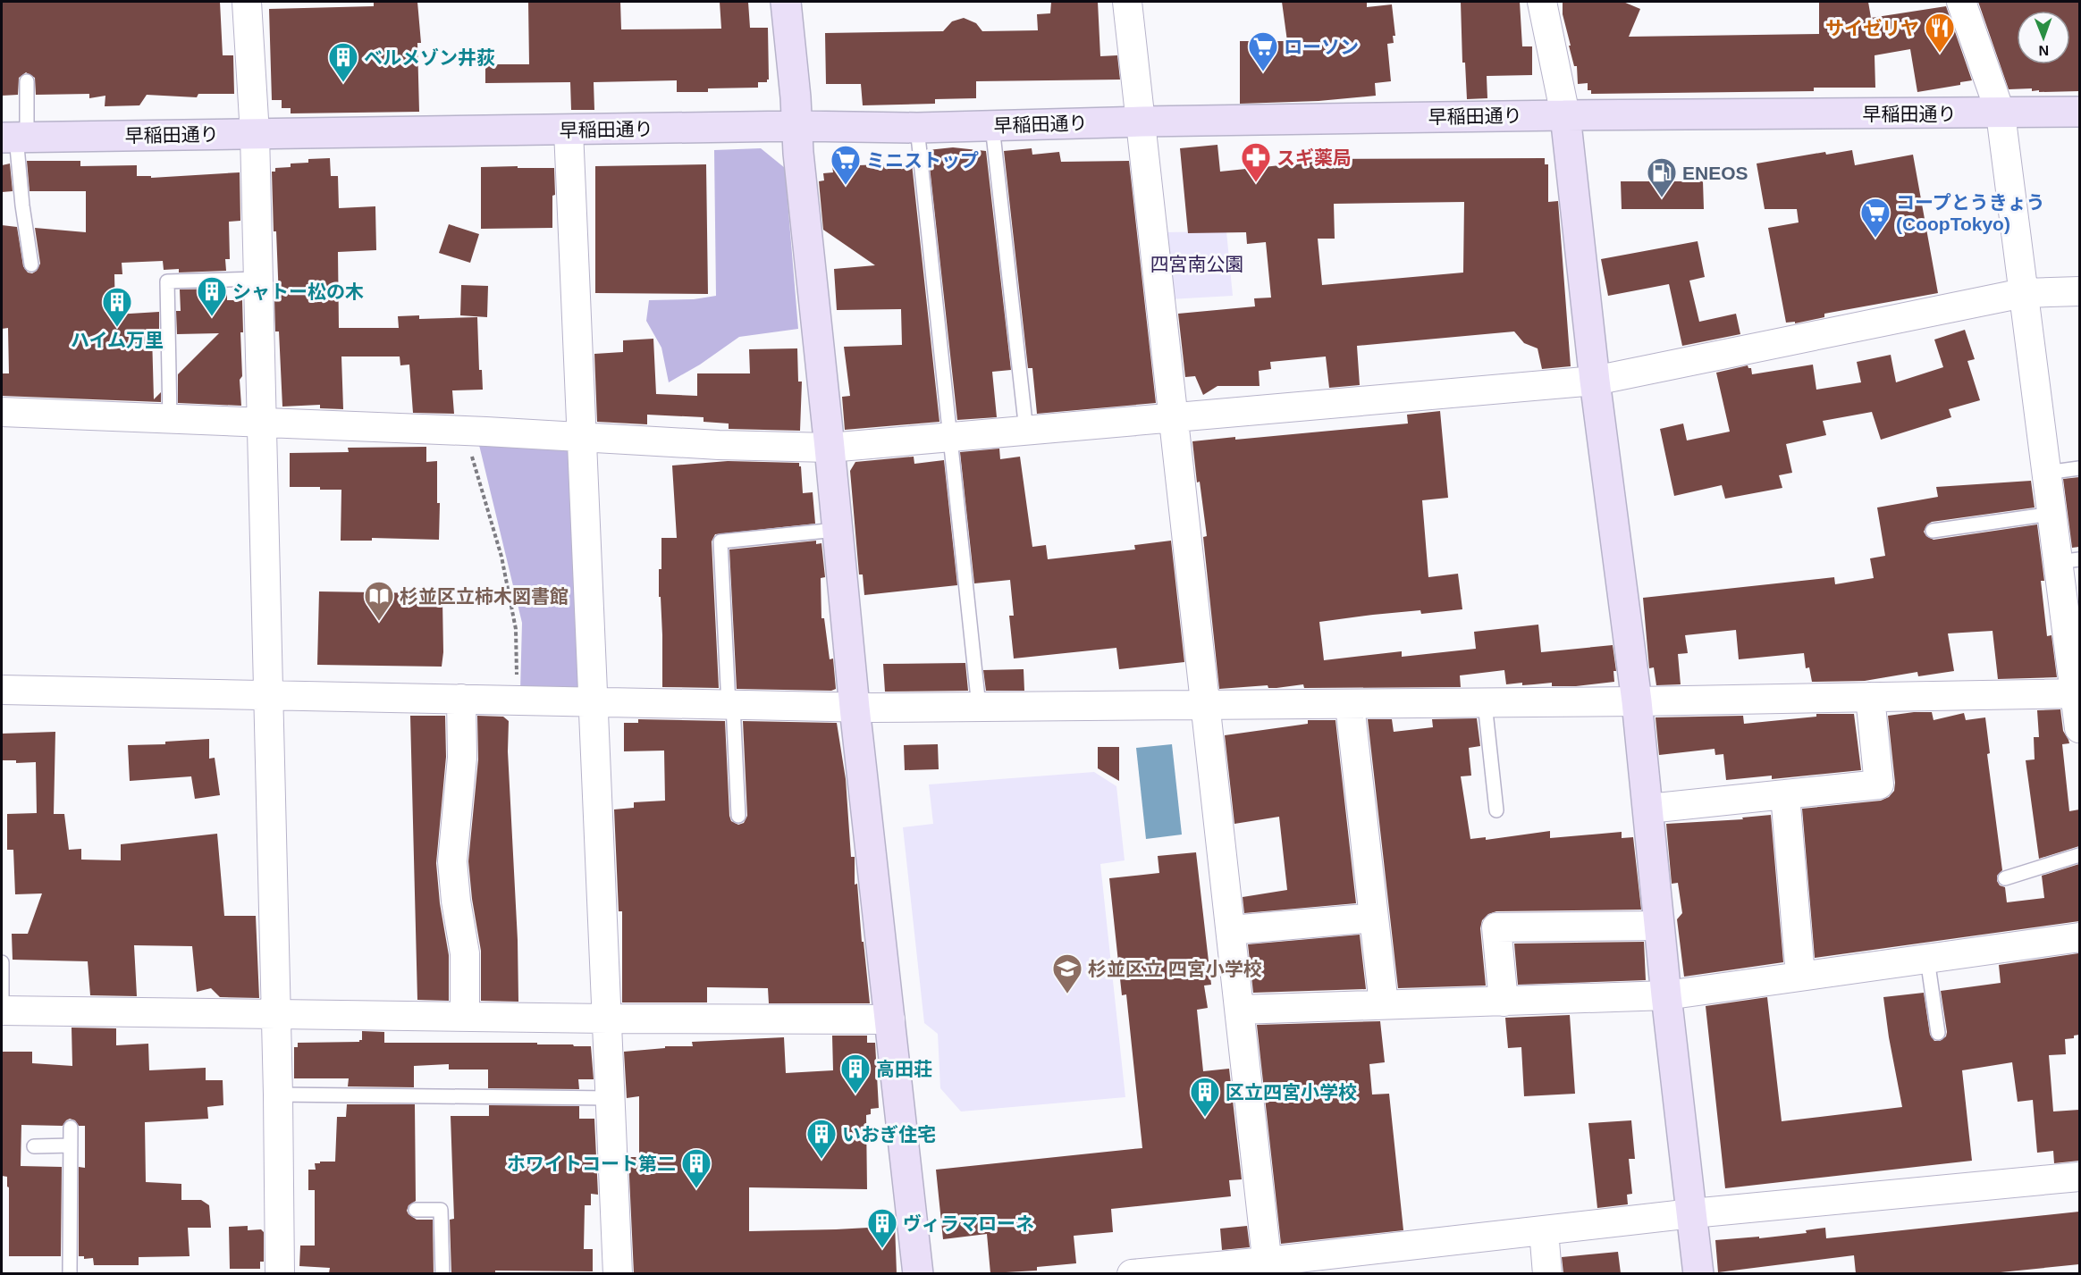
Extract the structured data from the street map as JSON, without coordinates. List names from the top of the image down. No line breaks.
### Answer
{"streets":{"street":["早稲田通り"]},"parks":["四宮南公園"],"places":{"restaurant":["サイゼリヤ"],"supermarket":["ローソン","ミニストップ","コープとうきょう (CoopTokyo)"],"building":["ベルメゾン井荻","シャトー松の木","ハイム万里","高田荘","区立四宮小学校","いおぎ住宅","ホワイトコート第二","ヴィラマローネ"],"pharmacy":["スギ薬局"],"fuel station":["ENEOS"],"library":["杉並区立柿木図書館"],"school or university":["杉並区立 四宮小学校"]},"north":"bottom"}
